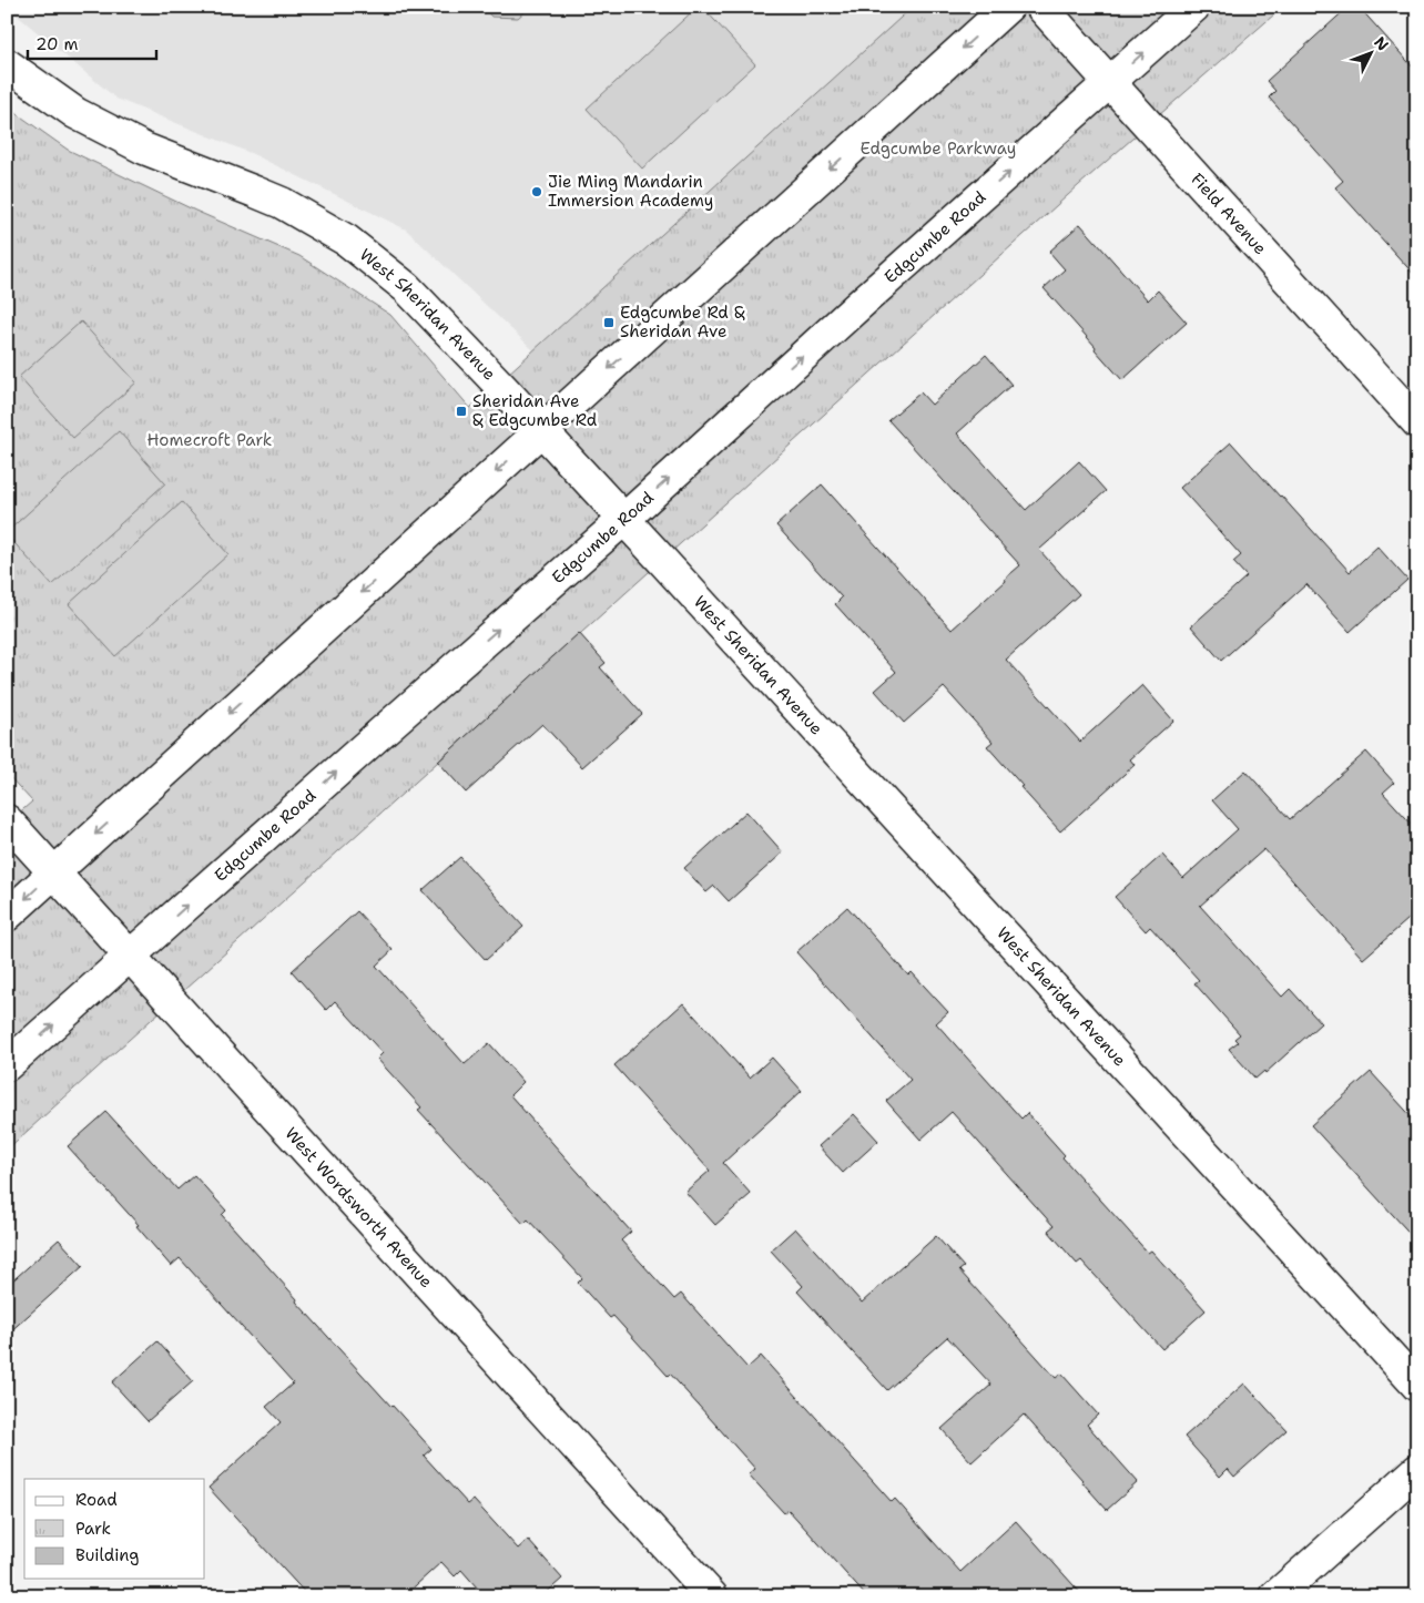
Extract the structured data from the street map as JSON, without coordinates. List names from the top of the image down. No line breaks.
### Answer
{"streets":{"street":["Field Avenue","Edgcumbe Road","West Sheridan Avenue","West Wordsworth Avenue"]},"crossings":[["Field Avenue","Edgcumbe Road"],["Edgcumbe Road","West Sheridan Avenue"],["Edgcumbe Road","West Wordsworth Avenue"]],"parks":["Edgcumbe Parkway","Homecroft Park"],"places":{"other":["Jie Ming Mandarin Immersion Academy"],"transit":["Edgcumbe Rd & Sheridan Ave","Sheridan Ave & Edgcumbe Rd"]},"legend":["Road","Park","Building"],"scale_bar":"20 m","north":"top right"}
